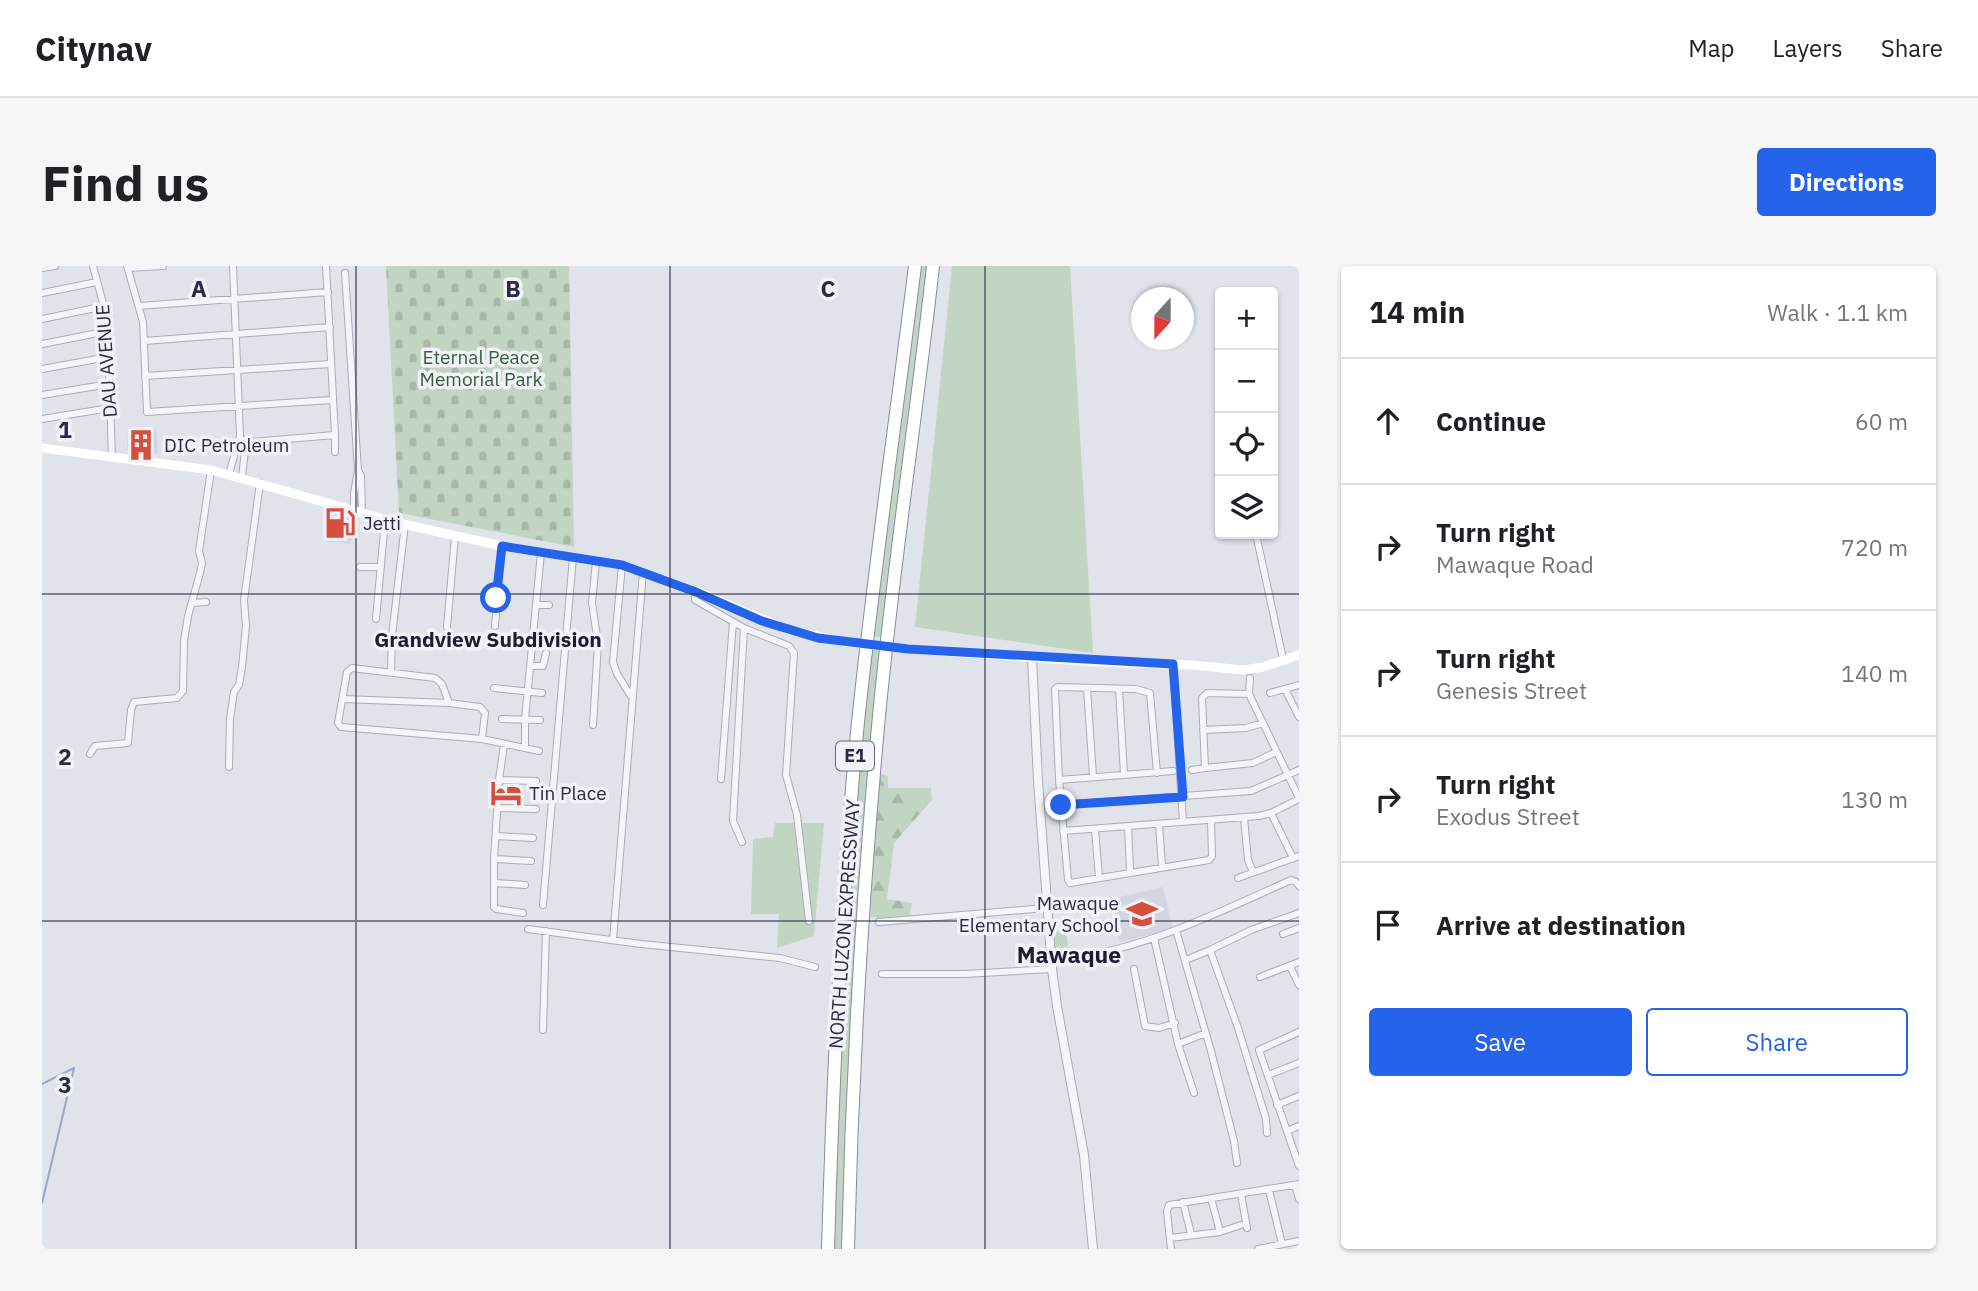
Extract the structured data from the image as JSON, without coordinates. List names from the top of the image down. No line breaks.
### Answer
{"streets":{"highway":["E1","NORTH LUZON EXPRESSWAY"],"street":["DAU AVENUE"]},"districts":["Grandview Subdivision","Mawaque"],"parks":["Eternal Peace Memorial Park"],"places":{"building":["DIC Petroleum"],"fuel station":["Jetti"],"hotel":["Tin Place"],"school or university":["Mawaque Elementary School"]},"north":"bottom","page":{"header":"Citynav","nav":["Map","Layers","Share"],"buttons":["Directions",["Save","Share"]],"title":"Find us","heading":["14 min","Walk · 1.1 km"],"map_buttons":["+","−"],"list":[["Continue","60 m"],["Turn right","Mawaque Road","720 m"],["Turn right","Genesis Street","140 m"],["Turn right","Exodus Street","130 m"],"Arrive at destination"]},"grid":{"columns":["A","B","C"],"rows":["1","2","3"]}}
